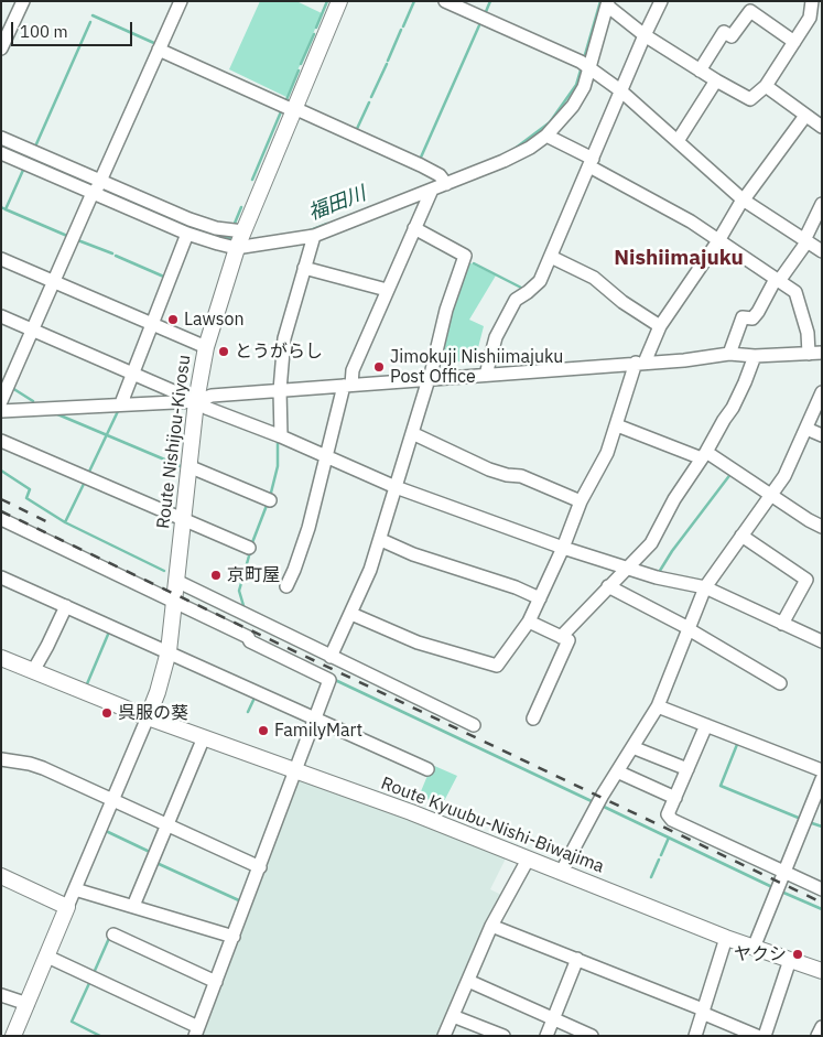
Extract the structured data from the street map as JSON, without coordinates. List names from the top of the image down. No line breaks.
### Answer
{"streets":{"main road":["Route Nishijou-Kiyosu","Route Kyuubu-Nishi-Biwajima"]},"crossings":[["Route Nishijou-Kiyosu","Route Kyuubu-Nishi-Biwajima"]],"districts":["Nishiimajuku"],"water":["福田川"],"places":["Lawson","とうがらし","Jimokuji Nishiimajuku Post Office","京町屋","呉服の葵","FamilyMart","ヤクシ"],"scale_bar":"100 m"}
